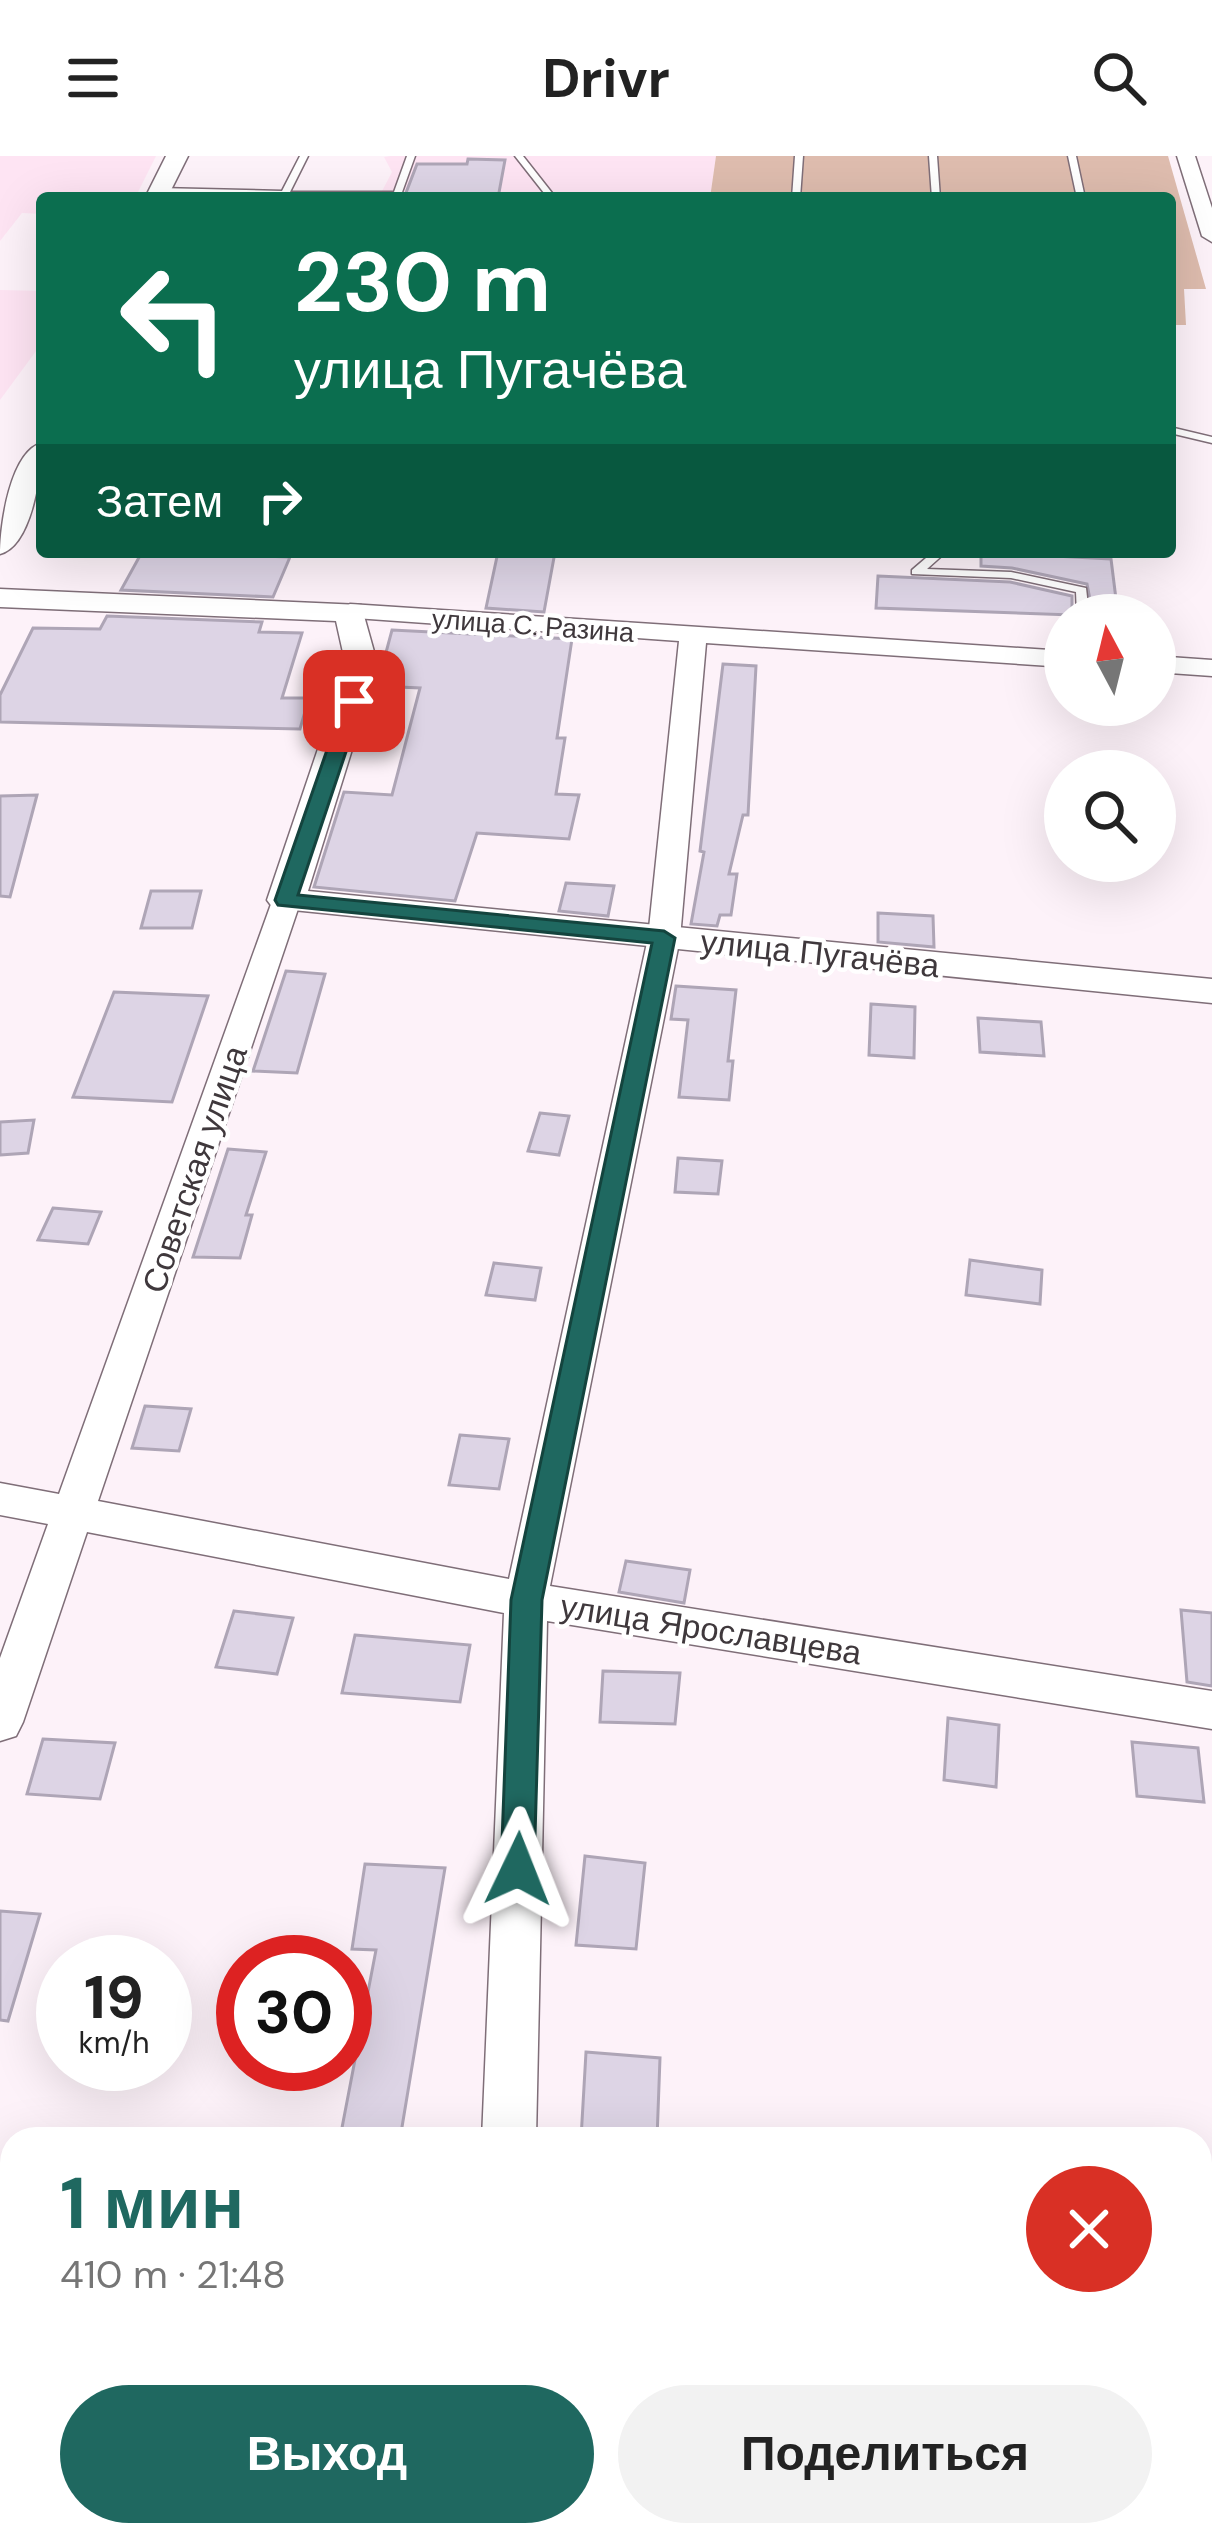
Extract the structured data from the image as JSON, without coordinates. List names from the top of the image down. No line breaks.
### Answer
{"streets":{"street":["улица С. Разина","улица Пугачёва","Советская улица","улица Ярославцева"]},"crossings":[["улица С. Разина","Советская улица"],["улица Пугачёва","Советская улица"],["Советская улица","улица Ярославцева"]],"north":"top","page":{"header":"Drivr","turn":["230 m","улица Пугачёва"],"then":"Затем","speed":"19 km/h","limit":"30","heading":["1 мин","410 m · 21:48"],"buttons":["Выход","Поделиться"]}}
